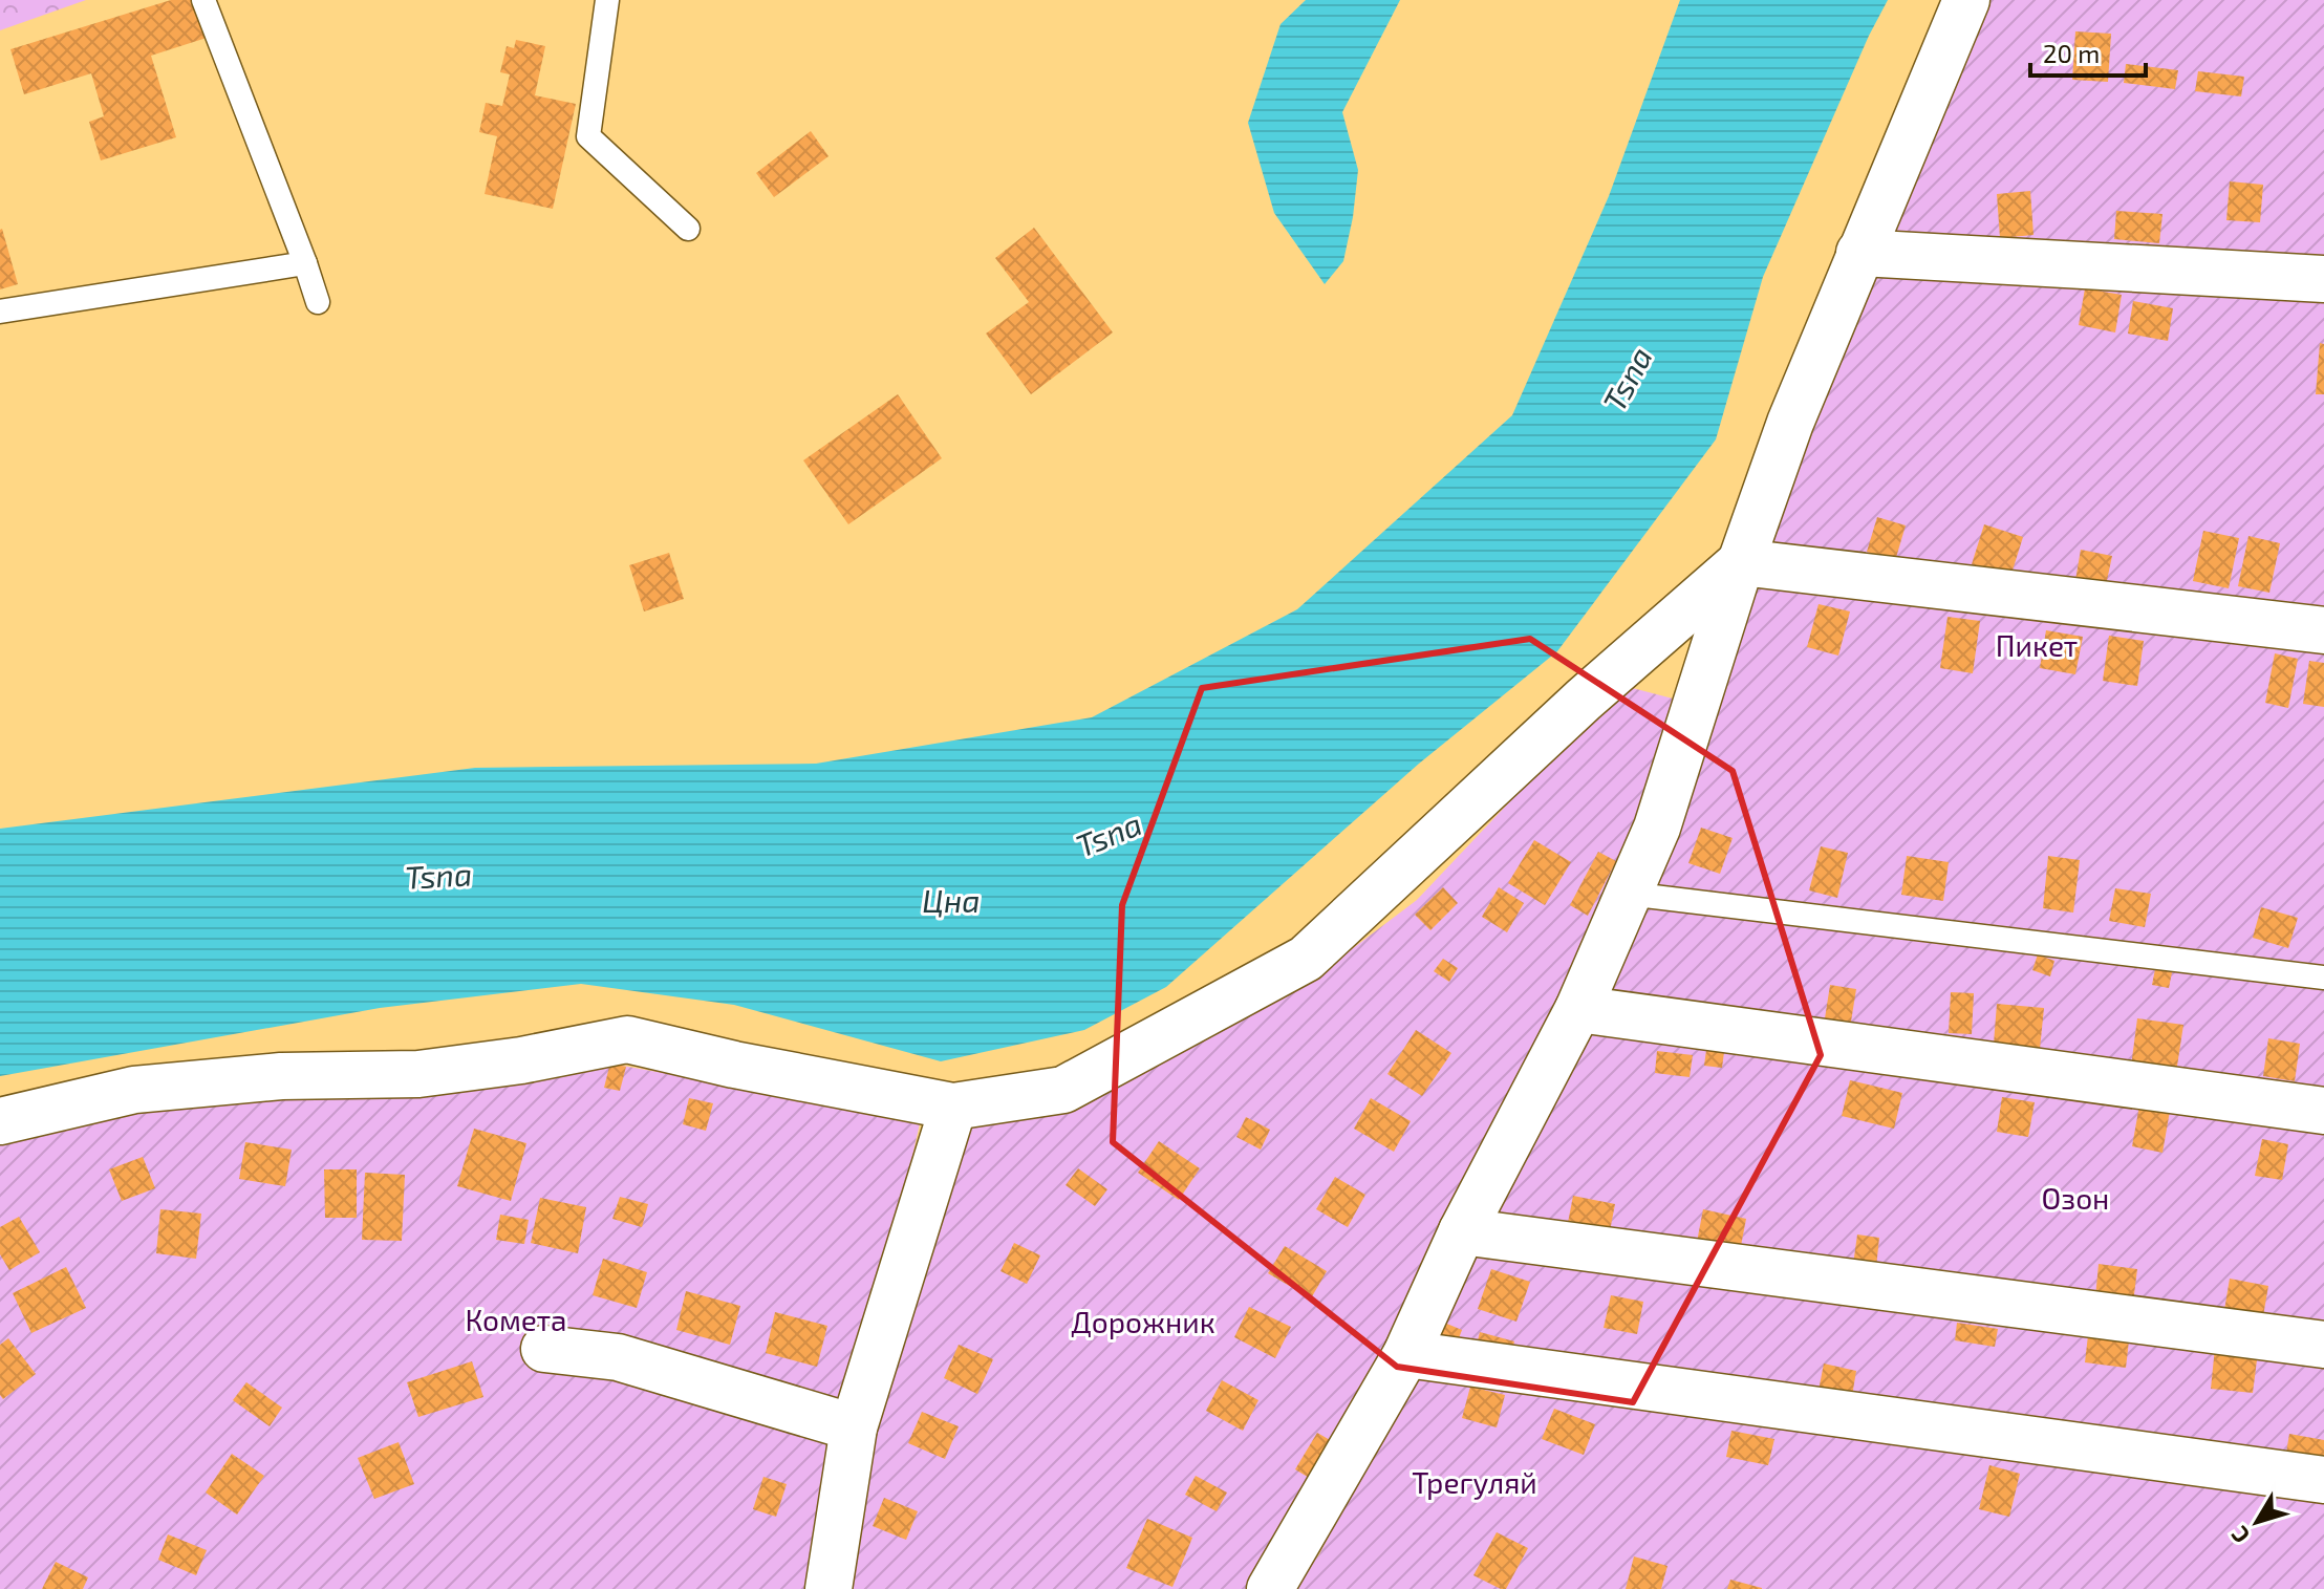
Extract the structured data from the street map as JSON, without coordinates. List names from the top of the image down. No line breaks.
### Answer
{"water":["Tsna","Цна"],"parks":["Пикет","Озон","Комета","Дорожник","Трегуляй"],"scale_bar":"20 m","north":"bottom left"}
